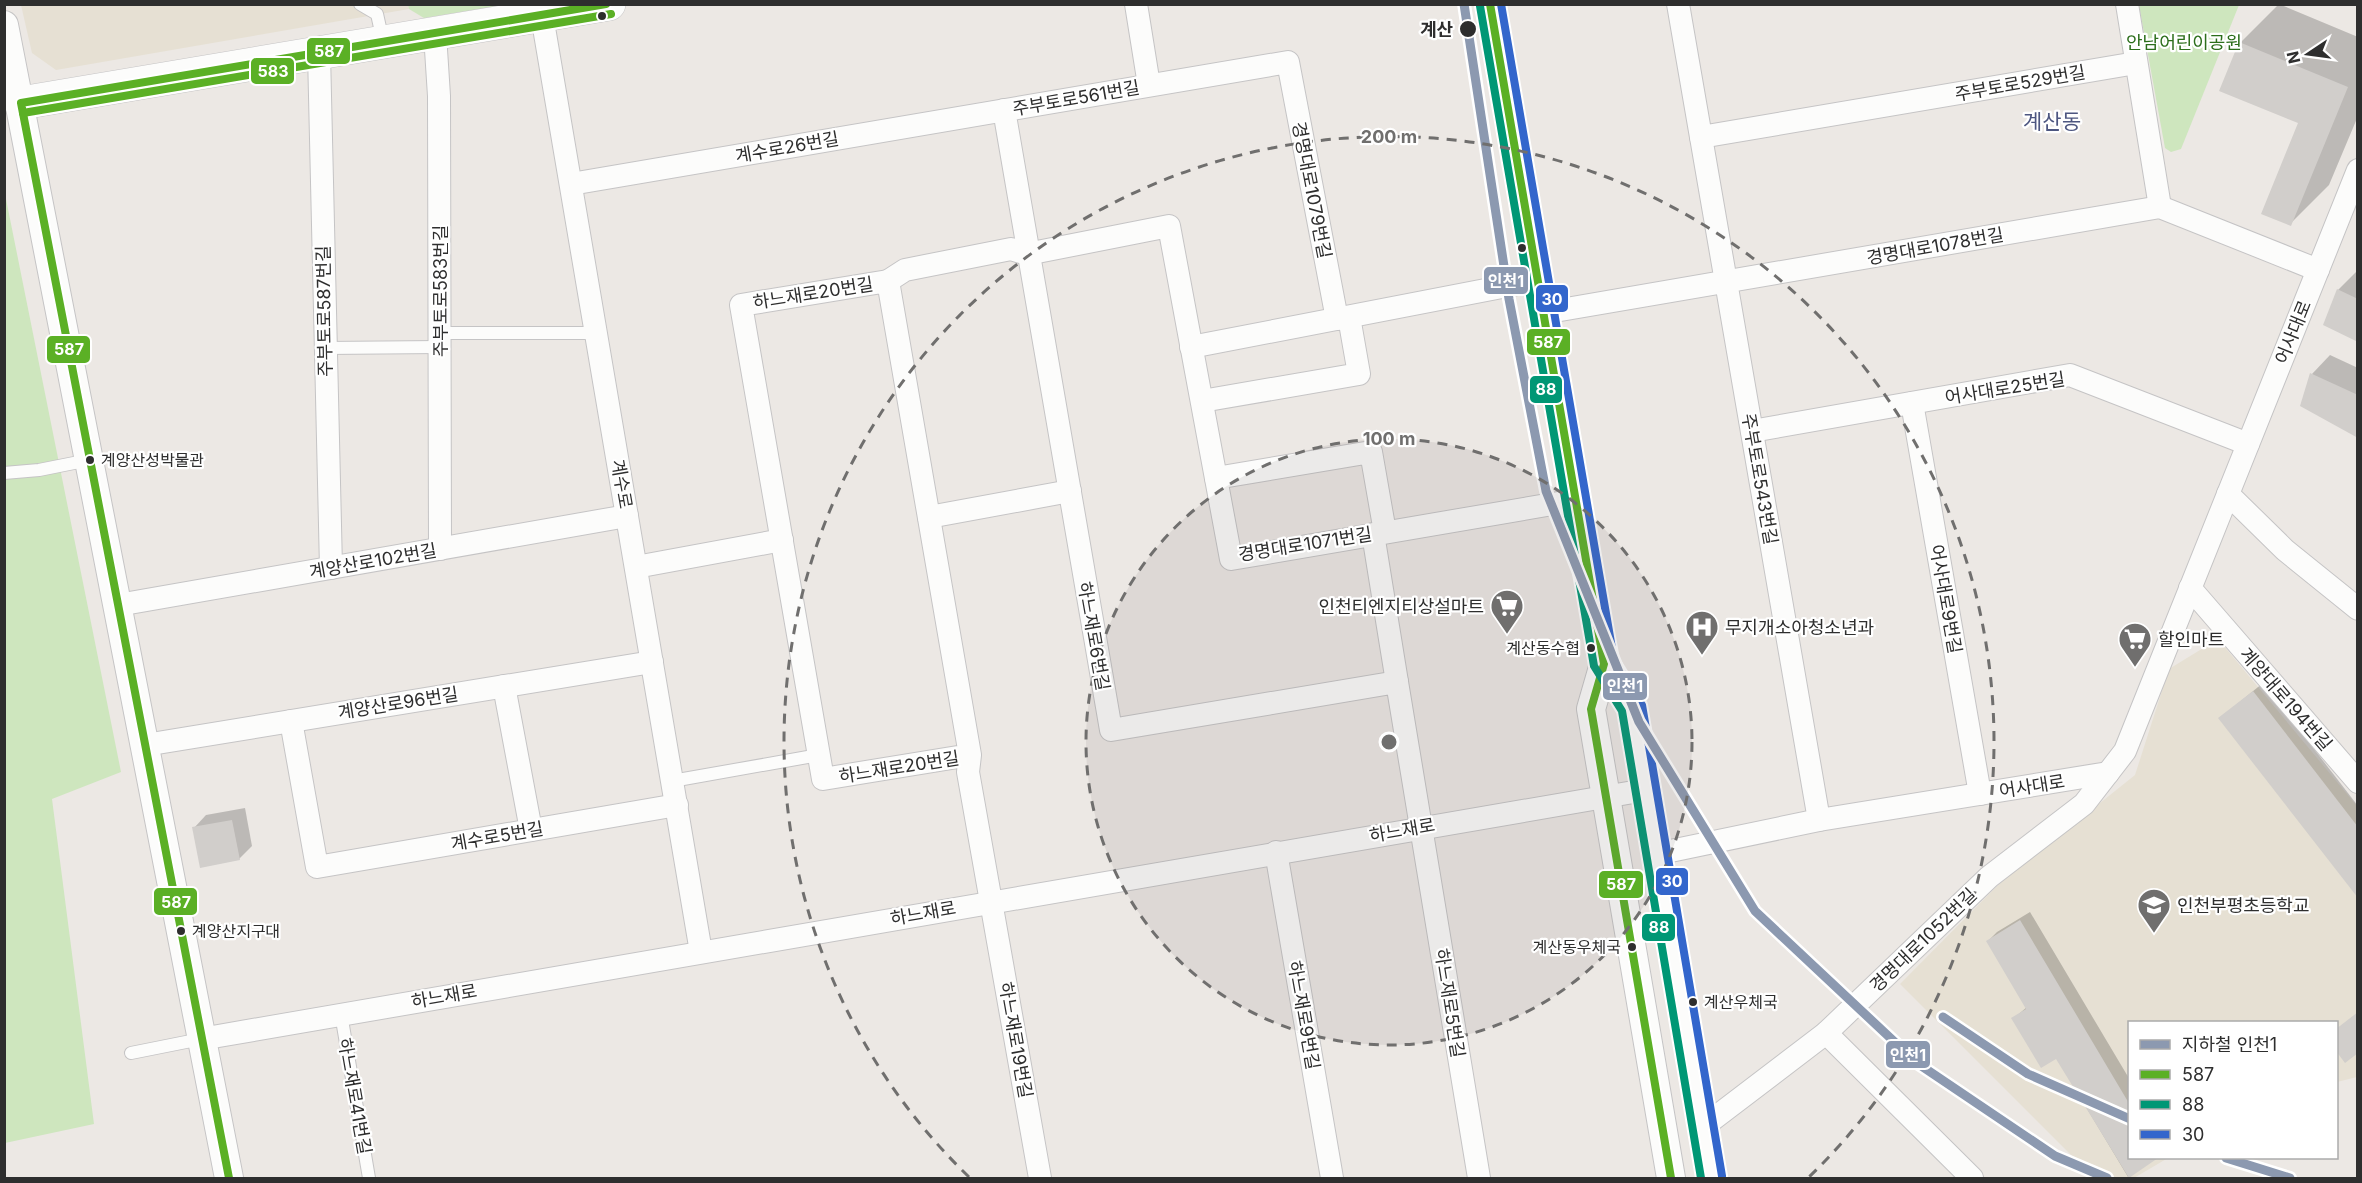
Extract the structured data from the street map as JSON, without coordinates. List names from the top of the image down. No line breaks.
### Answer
{"streets":{"street":["주부토로529번길","주부토로561번길","계수로26번길","경명대로1079번길","경명대로1078번길","주부토로583번길","하느재로20번길","주부토로587번길","어사대로","어사대로25번길","주부토로543번길","계수로","경명대로1071번길","계양산로102번길","어사대로9번길","하느재로6번길","계양대로194번길","계양산로96번길","하느재로","계수로5번길","경명대로1052번길","하느재로5번길","하느재로9번길","하느재로19번길"],"lane":["하느재로41번길"]},"crossings":[["주부토로529번길","주부토로543번길"],["주부토로561번길","계수로26번길"],["주부토로561번길","경명대로1079번길"],["주부토로561번길","하느재로6번길"],["계수로26번길","계수로"],["계수로26번길","하느재로6번길"],["경명대로1079번길","경명대로1071번길"],["경명대로1078번길","주부토로543번길"],["주부토로583번길","계양산로102번길"],["하느재로20번길","하느재로"],["하느재로20번길","하느재로19번길"],["주부토로587번길","계양산로102번길"],["어사대로","어사대로25번길"],["어사대로","주부토로543번길"],["어사대로","어사대로9번길"],["어사대로","계양대로194번길"],["어사대로","경명대로1052번길"],["어사대로25번길","주부토로543번길"],["어사대로25번길","어사대로9번길"],["계수로","계양산로102번길"],["계수로","계양산로96번길"],["계수로","하느재로"],["계수로","계수로5번길"],["계양산로96번길","계수로5번길"],["하느재로","하느재로5번길"],["하느재로","하느재로9번길"],["하느재로","하느재로19번길"],["하느재로","하느재로41번길"]],"districts":["계산동"],"parks":["안남어린이공원"],"places":{"other":["계산","계양산성박물관","계산동수협","계양산지구대","계산동우체국","계산우체국"],"supermarket":["인천티엔지티상설마트","할인마트"],"hospital":["무지개소아청소년과"],"school or university":["인천부평초등학교"]},"lines":["metro line 인천1","transit line 587","transit line 30","transit line 88","transit line 583"],"legend":["지하철 인천1","587","88","30"],"north":"left","rings":["200 m","100 m"]}
